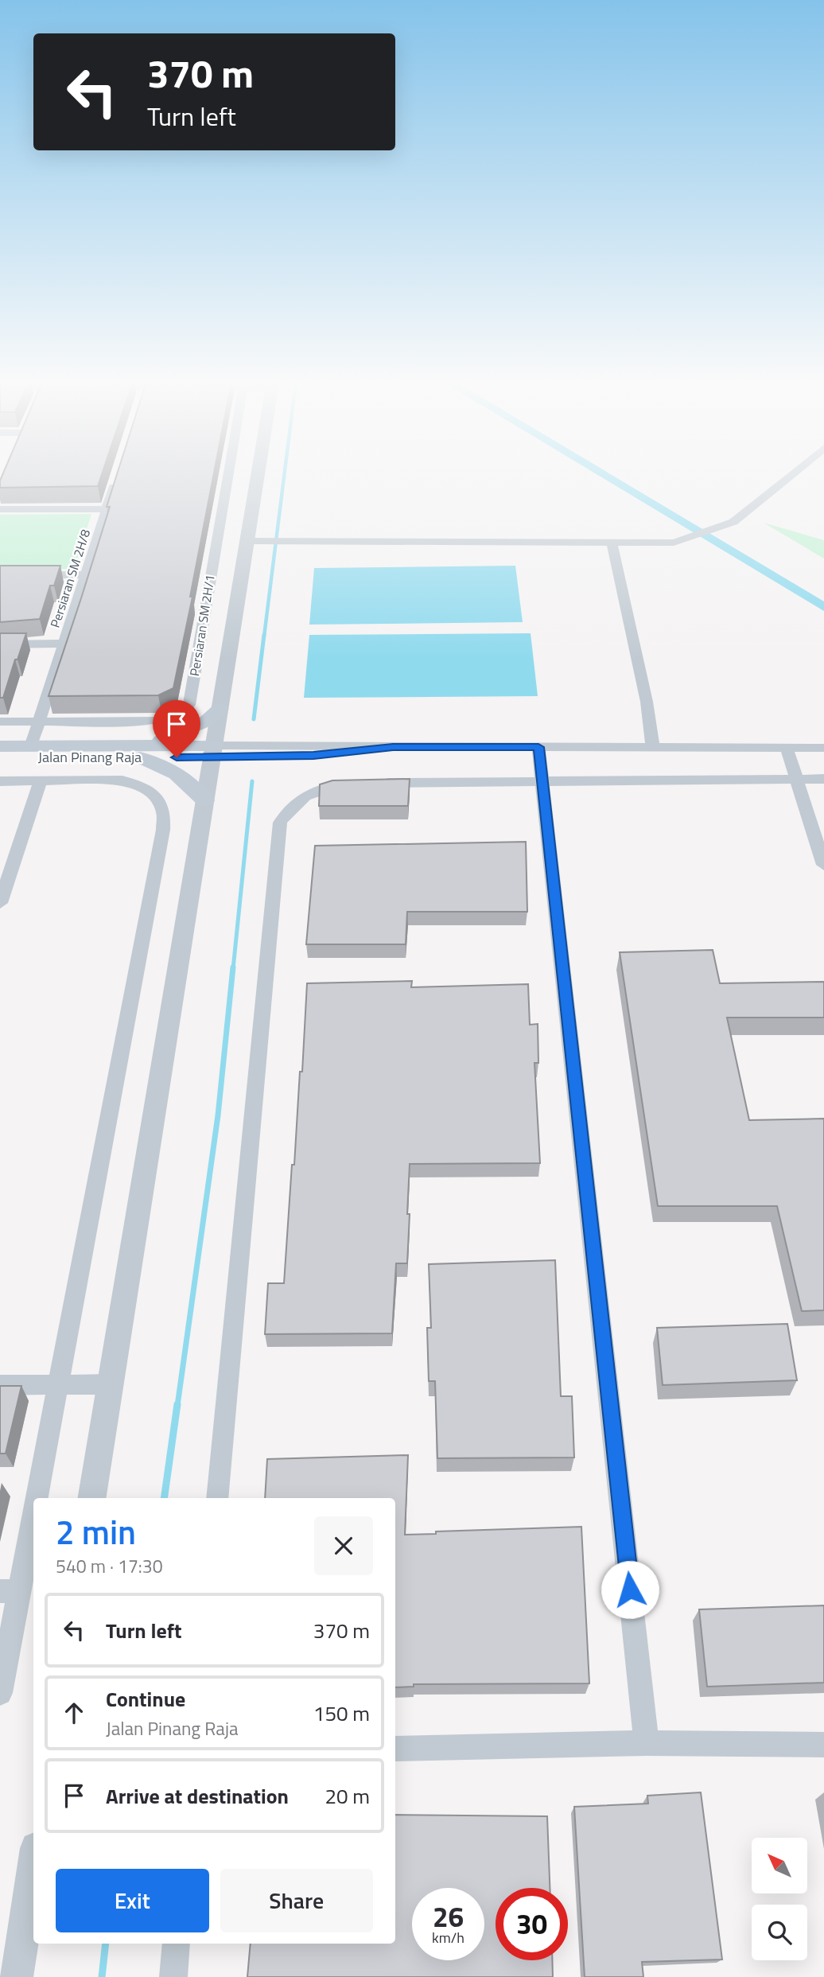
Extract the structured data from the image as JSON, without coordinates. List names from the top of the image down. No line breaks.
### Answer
{"streets":{"main road":["Jalan Pinang Raja"],"street":["Persiaran SM 2H/8","Persiaran SM 2H/1"]},"crossings":[["Persiaran SM 2H/8","Persiaran SM 2H/1"]],"north":"top left","page":{"turn":["370 m","Turn left"],"heading":["2 min","540 m · 17:30"],"list":[{"name":"Turn left","value":"370 m"},{"name":"Continue","note":"Jalan Pinang Raja","value":"150 m"},{"name":"Arrive at destination","value":"20 m"}],"buttons":["Exit","Share"],"speed":"26 km/h","limit":"30"}}
